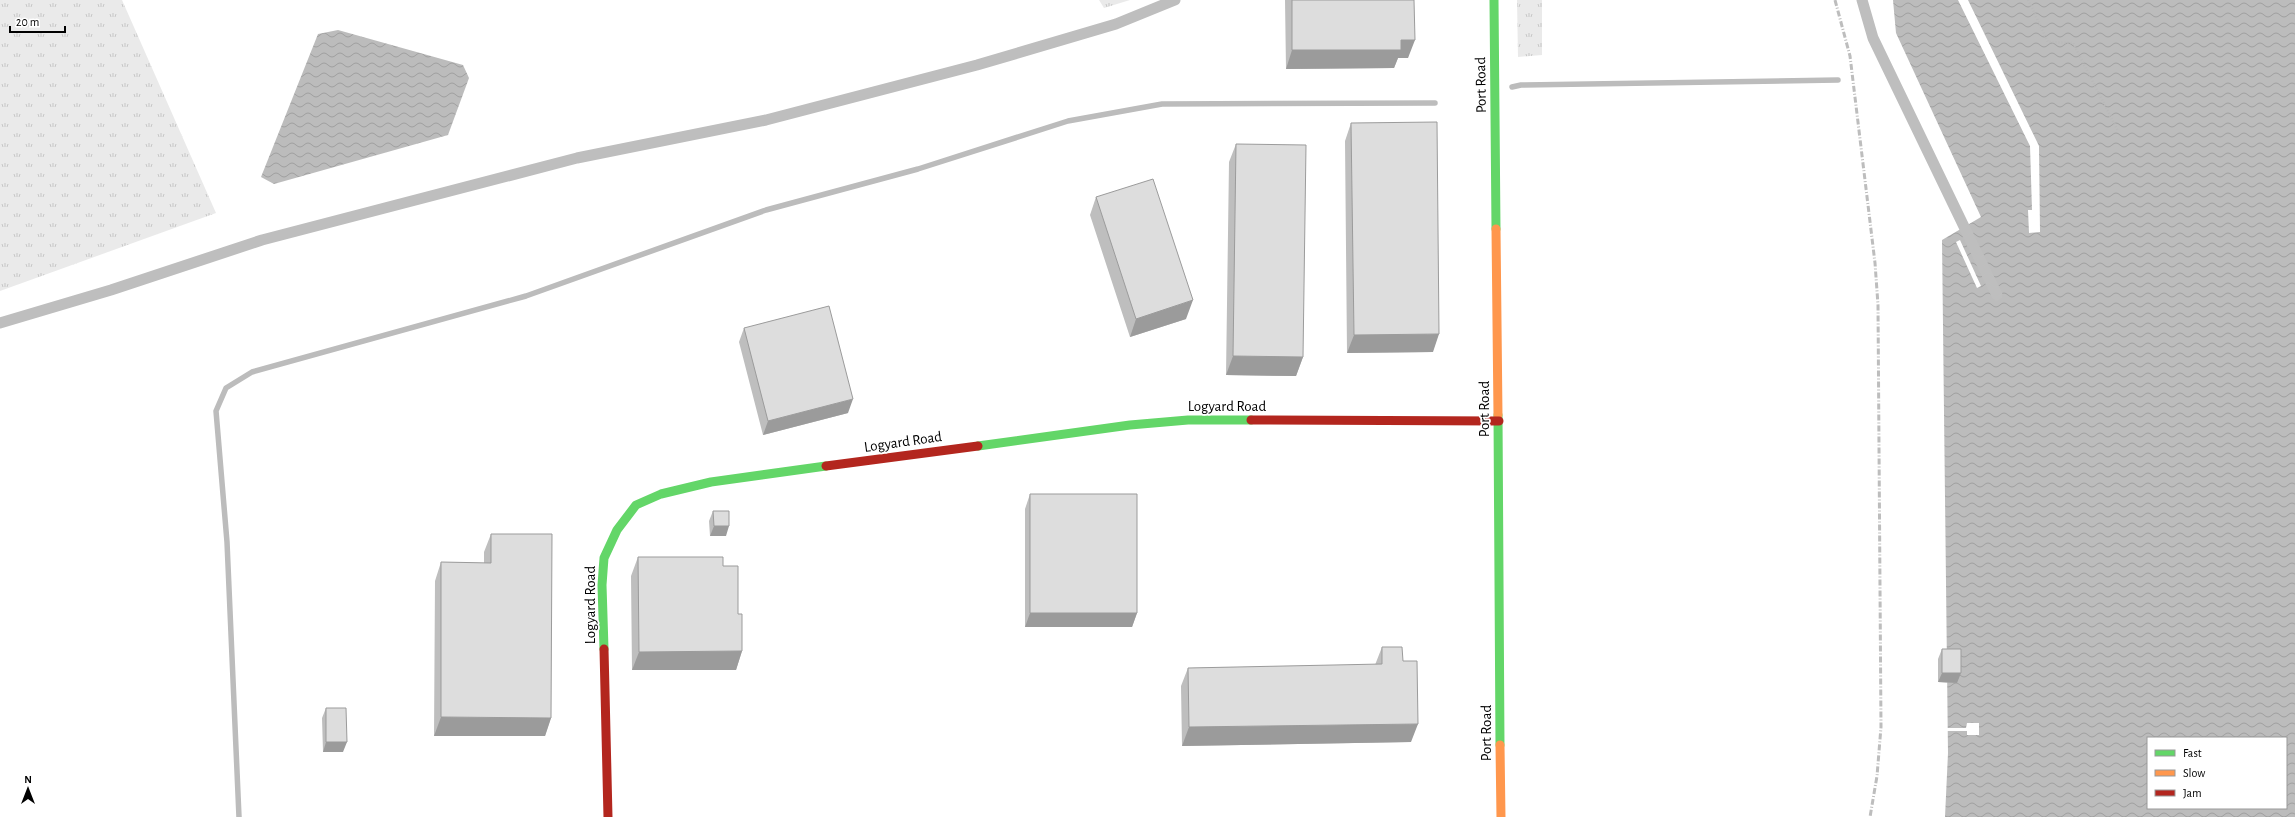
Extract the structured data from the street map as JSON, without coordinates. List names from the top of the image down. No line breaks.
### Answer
{"streets":{"street":["Port Road","Logyard Road"]},"crossings":[["Port Road","Logyard Road"]],"legend":["Fast","Slow","Jam"],"scale_bar":"20 m","north":"top"}
